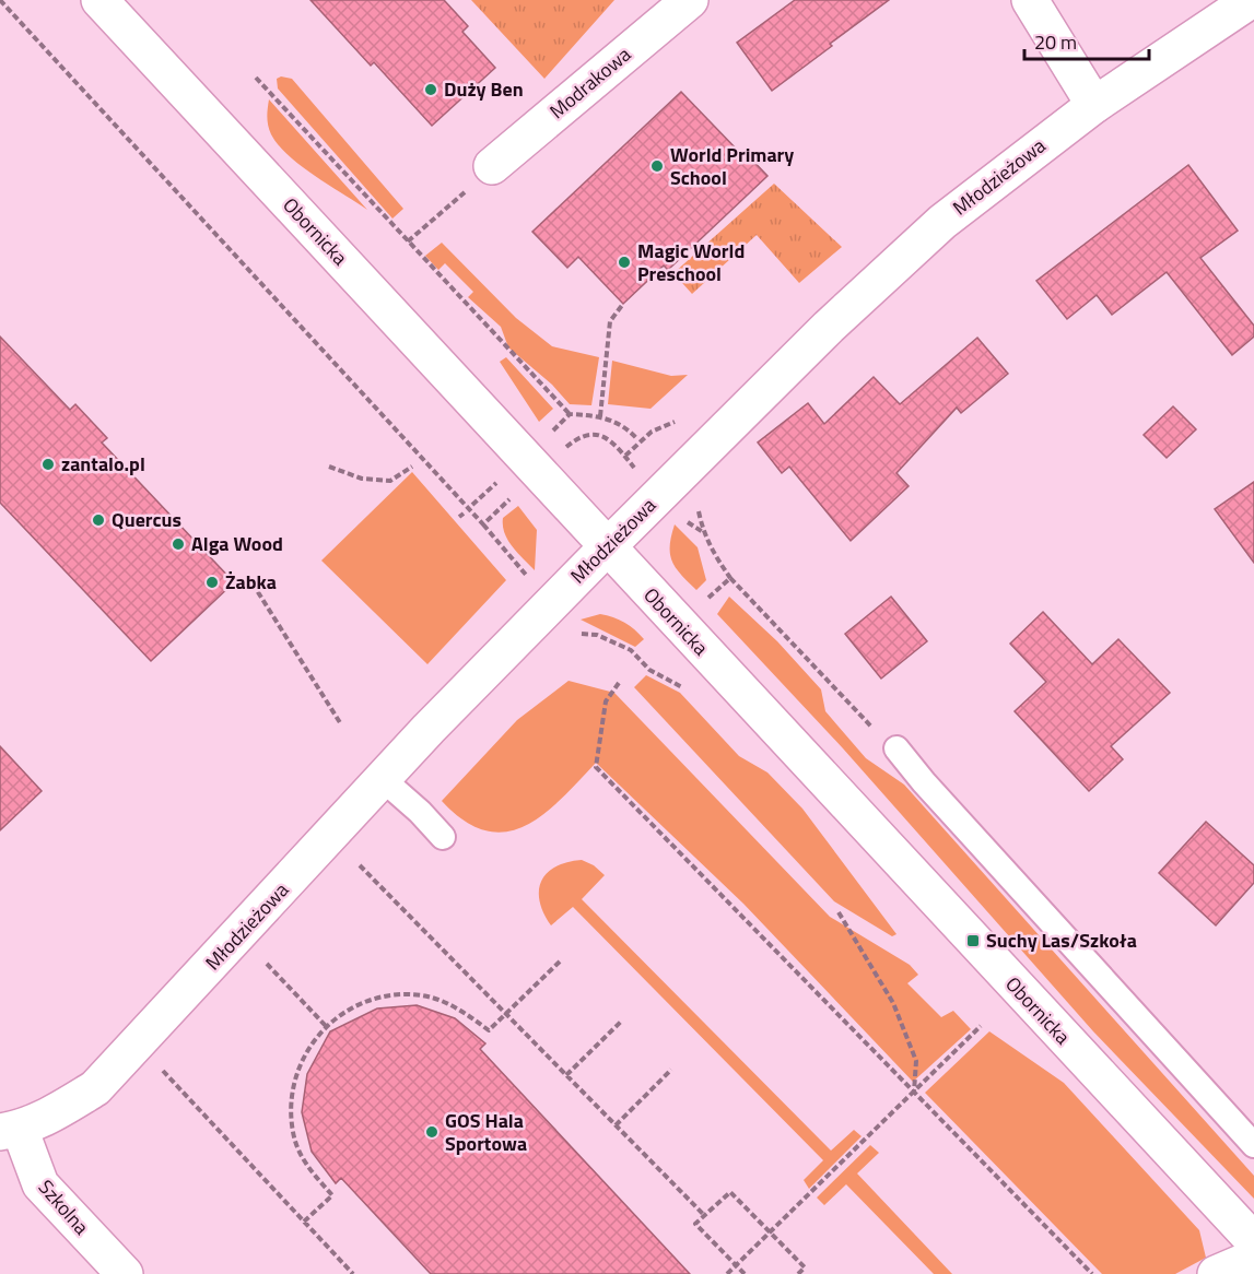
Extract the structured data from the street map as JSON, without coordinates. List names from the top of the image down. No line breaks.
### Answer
{"streets":{"street":["Modrakowa","Młodzieżowa","Obornicka","Szkolna"]},"crossings":[["Młodzieżowa","Obornicka"],["Młodzieżowa","Szkolna"]],"places":{"other":["Duży Ben","World Primary School","Magic World Preschool","zantalo.pl","Quercus","Alga Wood","Żabka","GOS Hala Sportowa"],"transit":["Suchy Las/Szkoła"]},"scale_bar":"20 m"}
